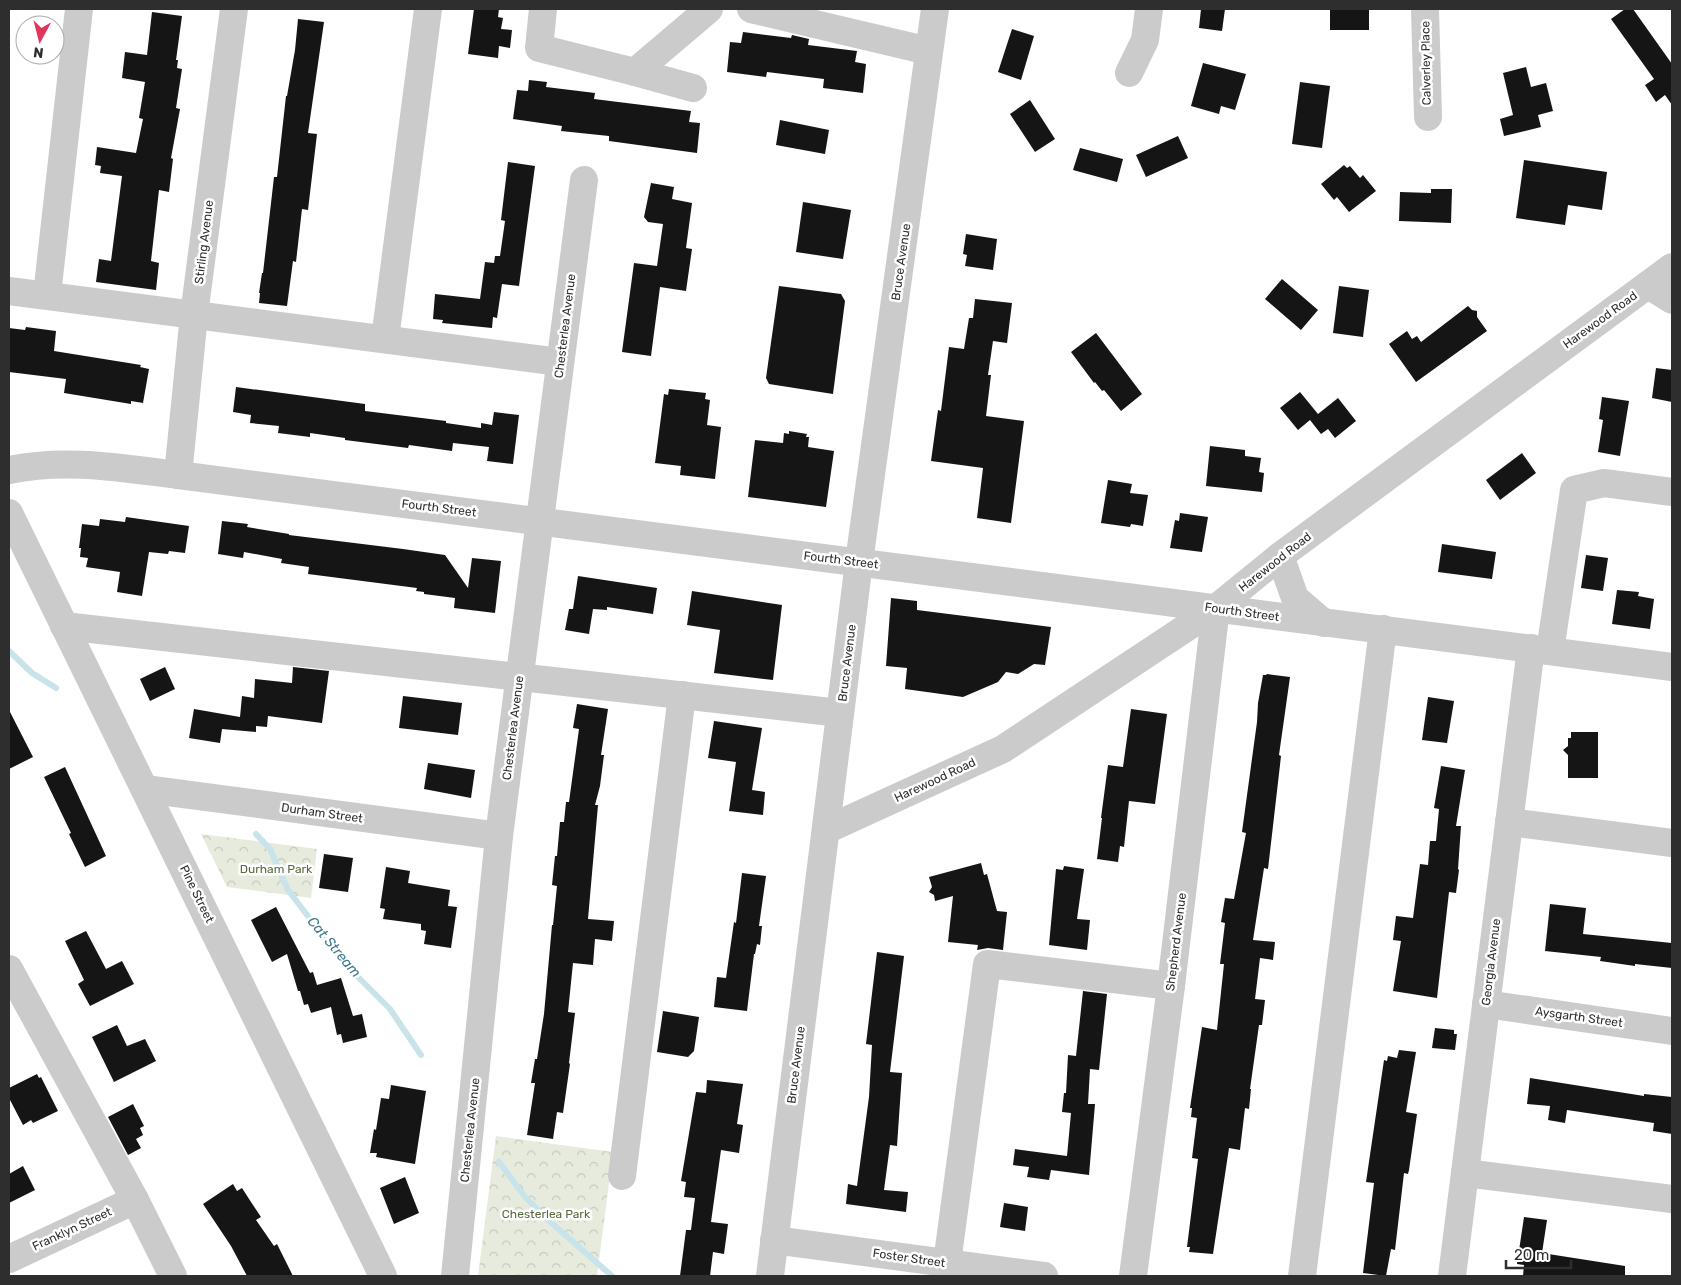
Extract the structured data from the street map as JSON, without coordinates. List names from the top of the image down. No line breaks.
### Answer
{"streets":{"street":["Calverley Place","Stirling Avenue","Bruce Avenue","Harewood Road","Chesterlea Avenue","Fourth Street","Durham Street","Pine Street","Shepherd Avenue","Georgia Avenue","Aysgarth Street","Franklyn Street","Foster Street"]},"crossings":[["Stirling Avenue","Fourth Street"],["Bruce Avenue","Harewood Road"],["Bruce Avenue","Fourth Street"],["Bruce Avenue","Foster Street"],["Harewood Road","Fourth Street"],["Harewood Road","Shepherd Avenue"],["Chesterlea Avenue","Fourth Street"],["Chesterlea Avenue","Durham Street"],["Fourth Street","Shepherd Avenue"],["Fourth Street","Georgia Avenue"],["Durham Street","Pine Street"],["Georgia Avenue","Aysgarth Street"]],"water":["Cat Stream"],"parks":["Durham Park","Chesterlea Park"],"scale_bar":"20 m","north":"bottom"}
